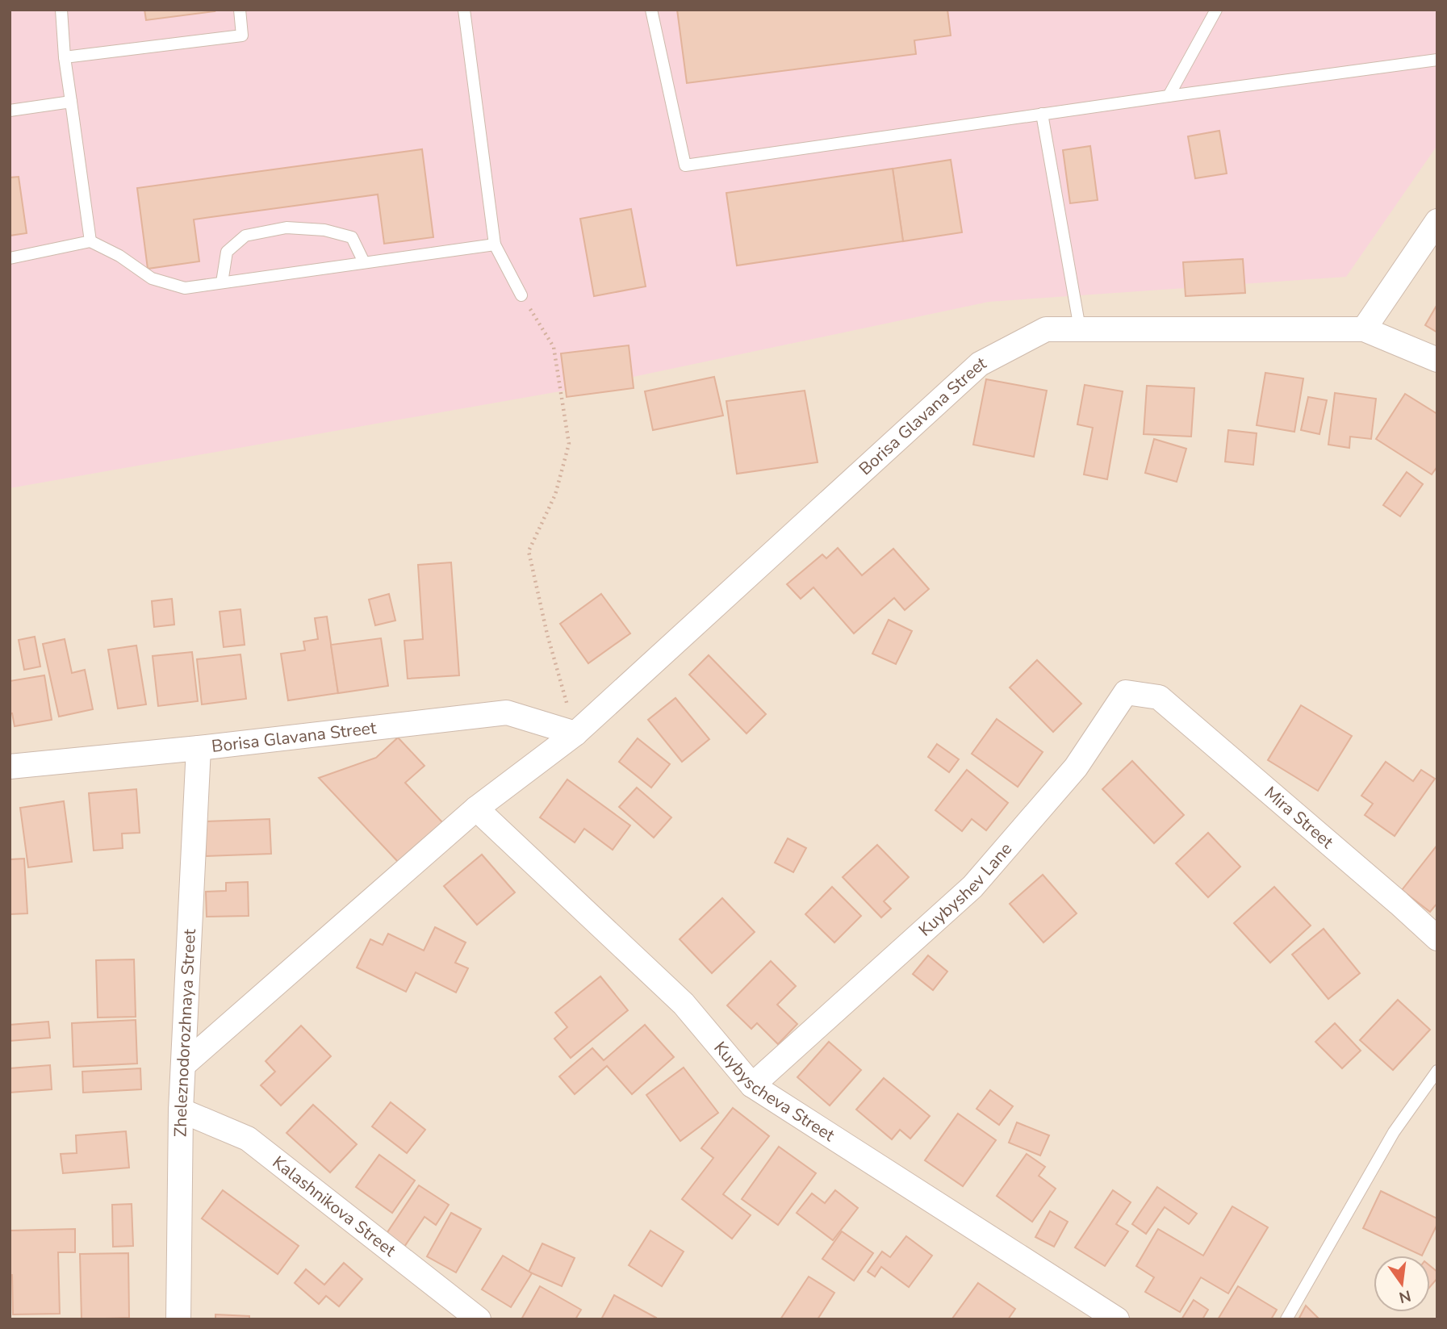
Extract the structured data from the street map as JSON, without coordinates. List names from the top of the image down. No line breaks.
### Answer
{"streets":{"street":["Borisa Glavana Street","Mira Street","Kuybyshev Lane","Zheleznodorozhnaya Street","Kuybyscheva Street","Kalashnikova Street"]},"crossings":[["Borisa Glavana Street","Zheleznodorozhnaya Street"],["Borisa Glavana Street","Kuybyscheva Street"],["Mira Street","Kuybyshev Lane"],["Kuybyshev Lane","Kuybyscheva Street"],["Zheleznodorozhnaya Street","Kalashnikova Street"]],"north":"bottom"}
